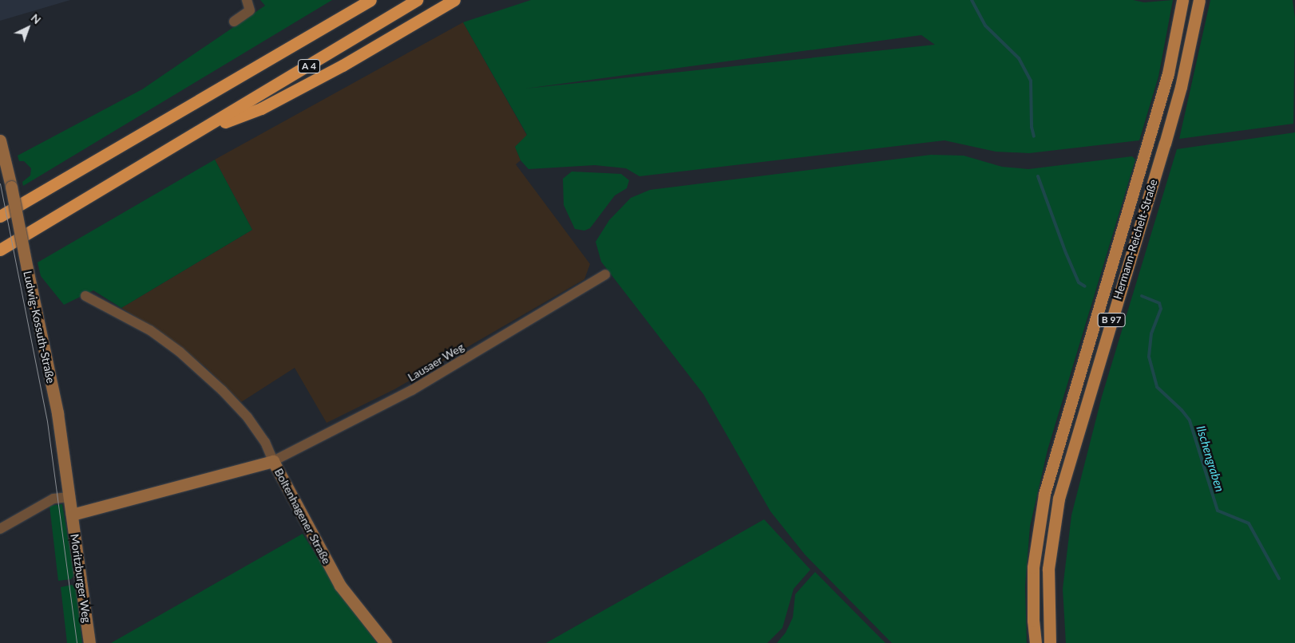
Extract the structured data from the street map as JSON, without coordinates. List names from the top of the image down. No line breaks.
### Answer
{"streets":{"highway":["A 4"],"main road":["Hermann-Reichelt-Straße","B 97"],"street":["Ludwig-Kossuth-Straße","Lausaer Weg","Boltenhagener Straße","Moritzburger Weg"]},"crossings":[["Ludwig-Kossuth-Straße","Boltenhagener Straße"],["Ludwig-Kossuth-Straße","Moritzburger Weg"],["Lausaer Weg","Boltenhagener Straße"],["Boltenhagener Straße","Moritzburger Weg"]],"water":["Ilschengraben"],"north":"top right"}
